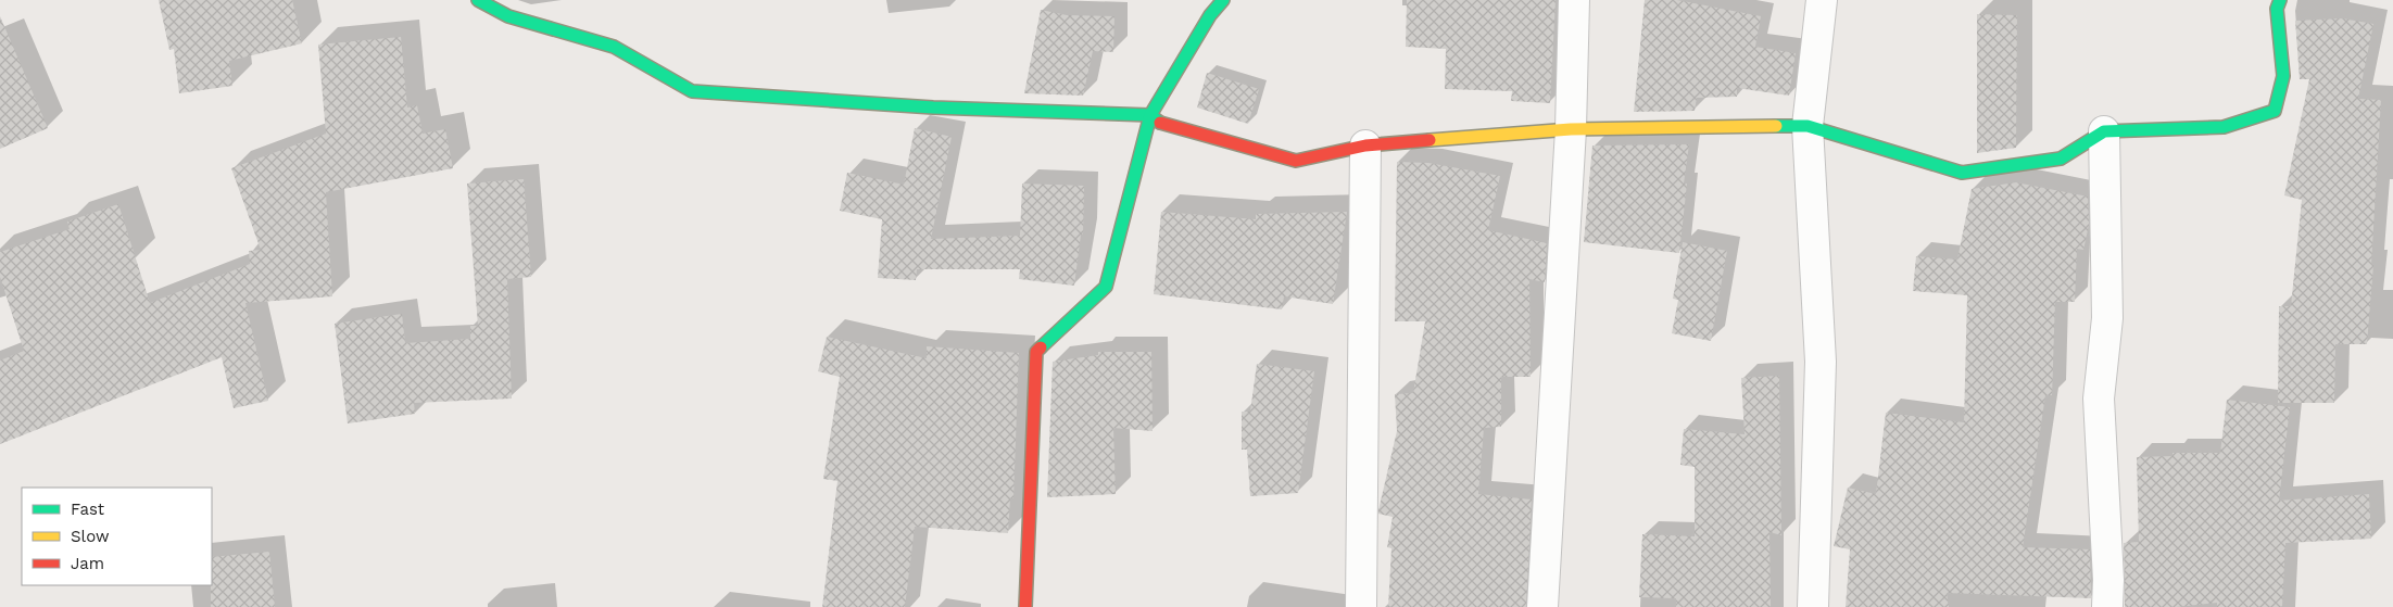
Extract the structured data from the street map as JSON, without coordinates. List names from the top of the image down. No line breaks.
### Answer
{"legend":["Fast","Slow","Jam"]}
